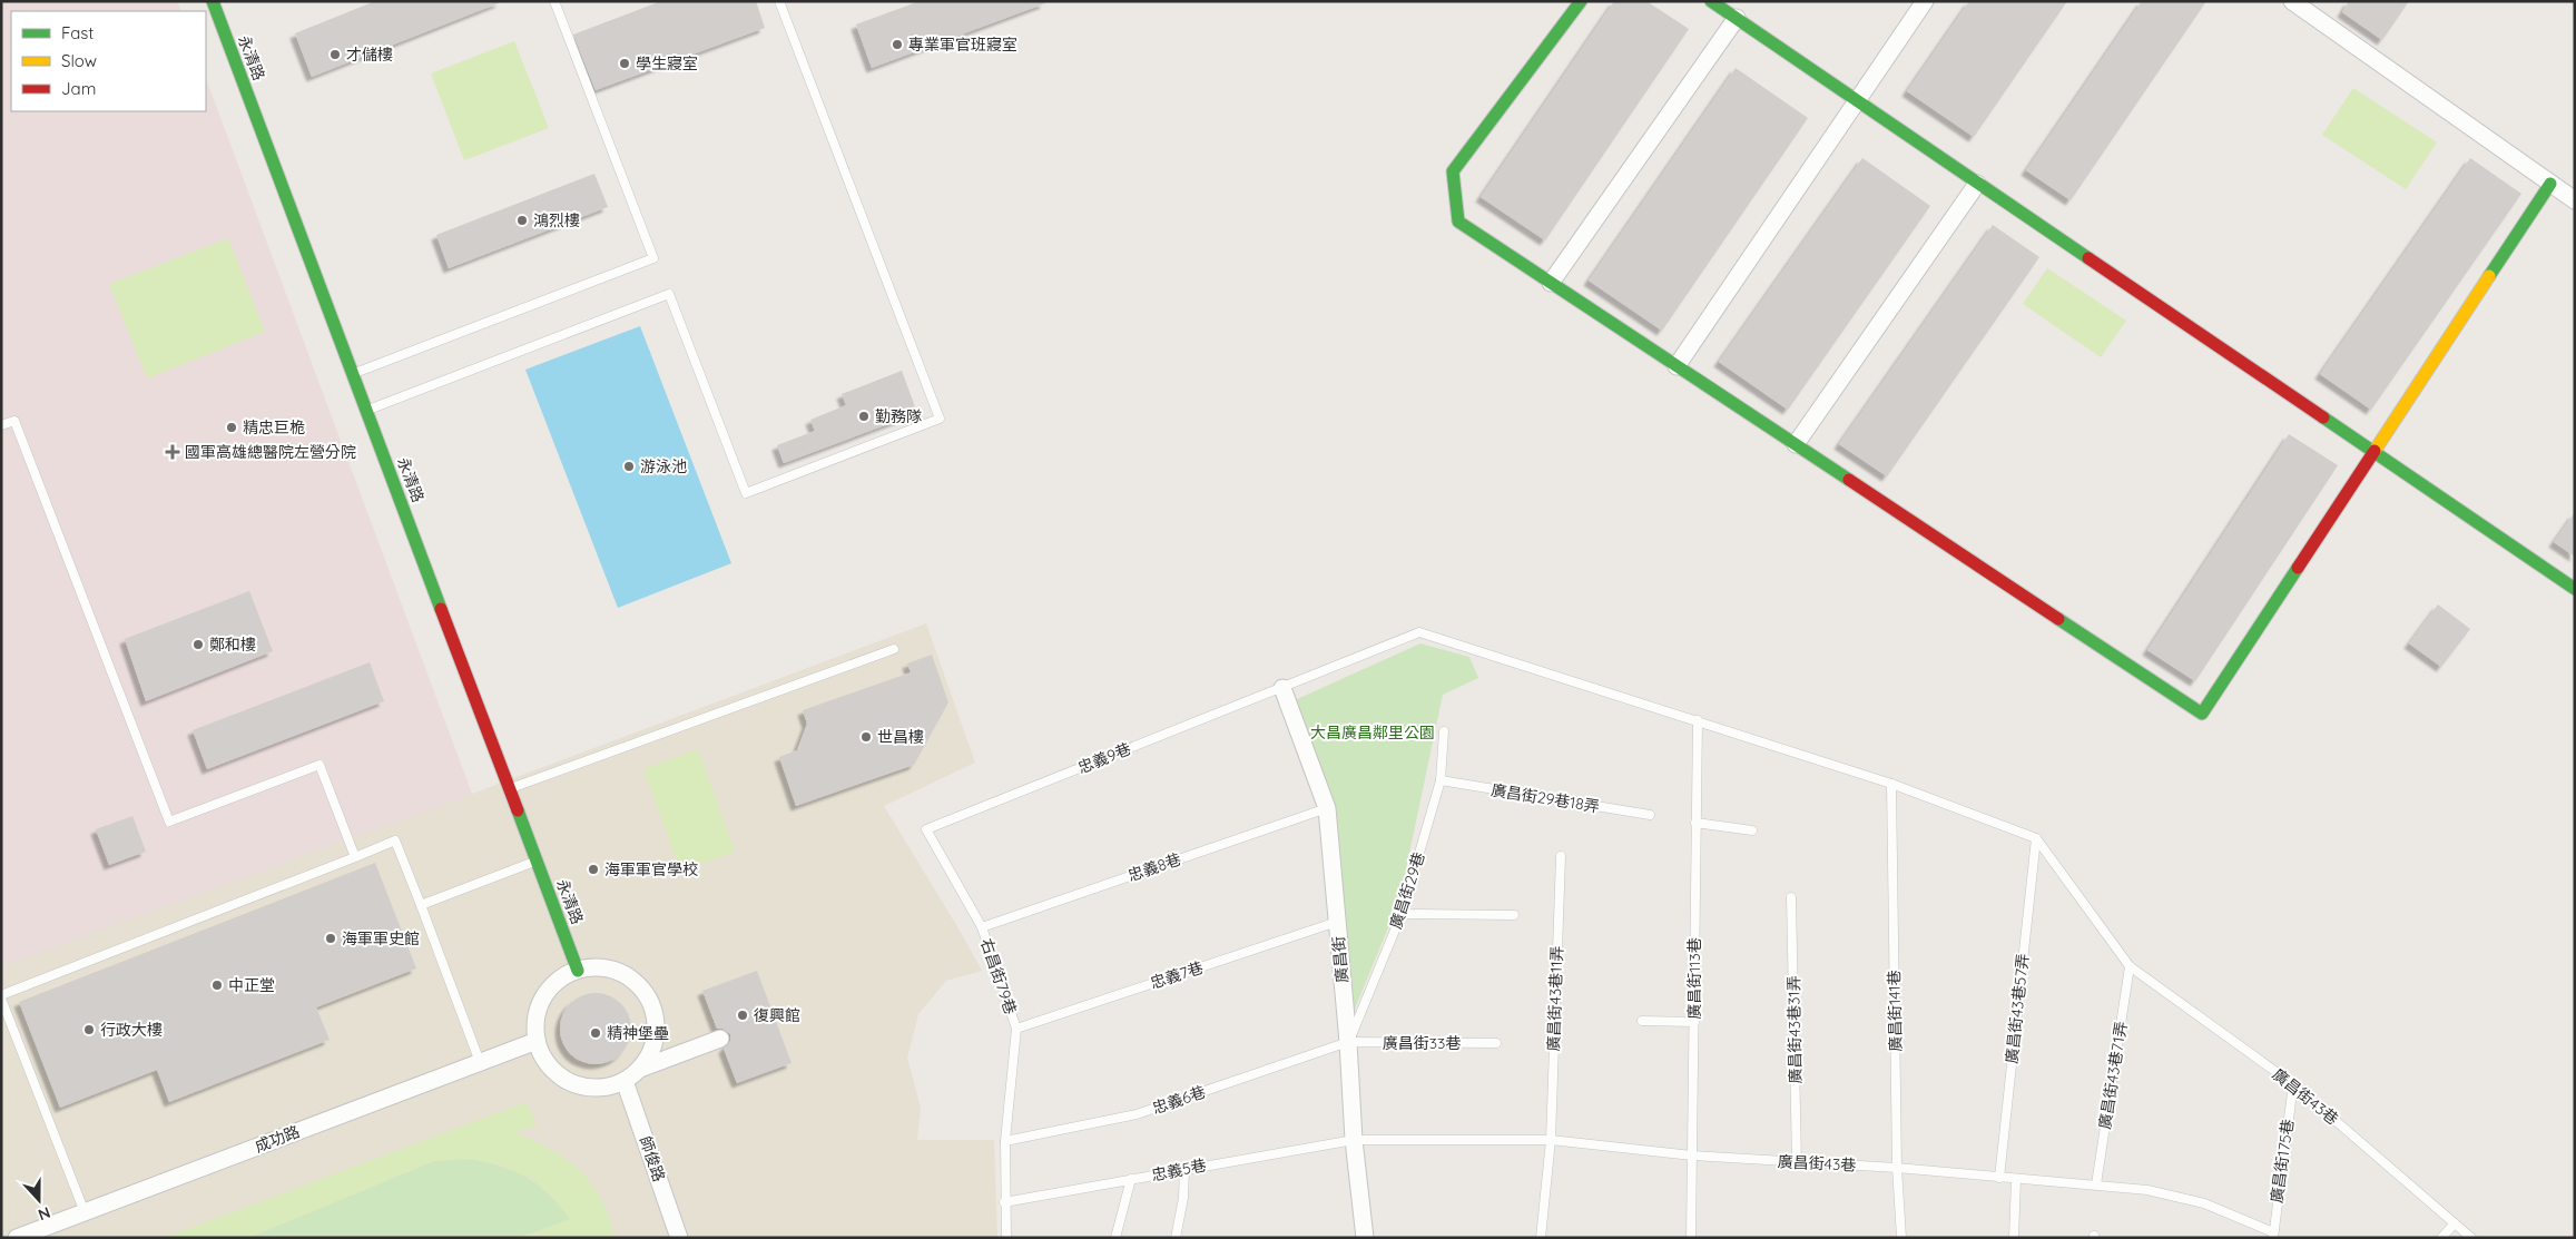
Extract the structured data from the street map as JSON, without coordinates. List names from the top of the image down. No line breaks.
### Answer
{"streets":{"street":["永清路","廣昌街","成功路","師俊路"],"lane":["忠義9巷","廣昌街29巷18弄","忠義8巷","廣昌街29巷","忠義7巷","右昌街79巷","廣昌街113巷","廣昌街43巷11弄","廣昌街43巷57弄","廣昌街141巷","廣昌街43巷31弄","廣昌街33巷","廣昌街43巷71弄","廣昌街43巷","忠義6巷","廣昌街175巷","忠義5巷"]},"crossings":[["永清路","成功路"],["永清路","師俊路"],["忠義9巷","廣昌街"],["忠義9巷","右昌街79巷"],["忠義9巷","廣昌街113巷"],["忠義9巷","廣昌街43巷57弄"],["忠義9巷","廣昌街141巷"],["忠義9巷","廣昌街43巷"],["廣昌街29巷18弄","廣昌街29巷"],["忠義8巷","廣昌街"],["忠義8巷","右昌街79巷"],["廣昌街29巷","廣昌街"],["廣昌街29巷","廣昌街33巷"],["廣昌街29巷","忠義6巷"],["廣昌街","忠義7巷"],["廣昌街","廣昌街33巷"],["廣昌街","廣昌街43巷"],["廣昌街","忠義6巷"],["廣昌街","忠義5巷"],["忠義7巷","右昌街79巷"],["右昌街79巷","忠義6巷"],["右昌街79巷","忠義5巷"],["廣昌街113巷","廣昌街43巷"],["廣昌街43巷11弄","廣昌街43巷"],["廣昌街43巷57弄","廣昌街43巷"],["廣昌街141巷","廣昌街43巷"],["廣昌街43巷31弄","廣昌街43巷"],["廣昌街33巷","忠義6巷"],["廣昌街43巷71弄","廣昌街43巷"],["廣昌街43巷","廣昌街175巷"],["廣昌街43巷","忠義5巷"],["成功路","師俊路"]],"parks":["大昌廣昌鄰里公園"],"places":{"other":["專業軍官班寢室","才儲樓","學生寢室","鴻烈樓","勤務隊","精忠巨桅","游泳池","鄭和樓","世昌樓","海軍軍官學校","海軍軍史館","中正堂","復興館","行政大樓","精神堡壘"],"health":["國軍高雄總醫院左營分院"]},"legend":["Fast","Slow","Jam"],"north":"bottom"}
